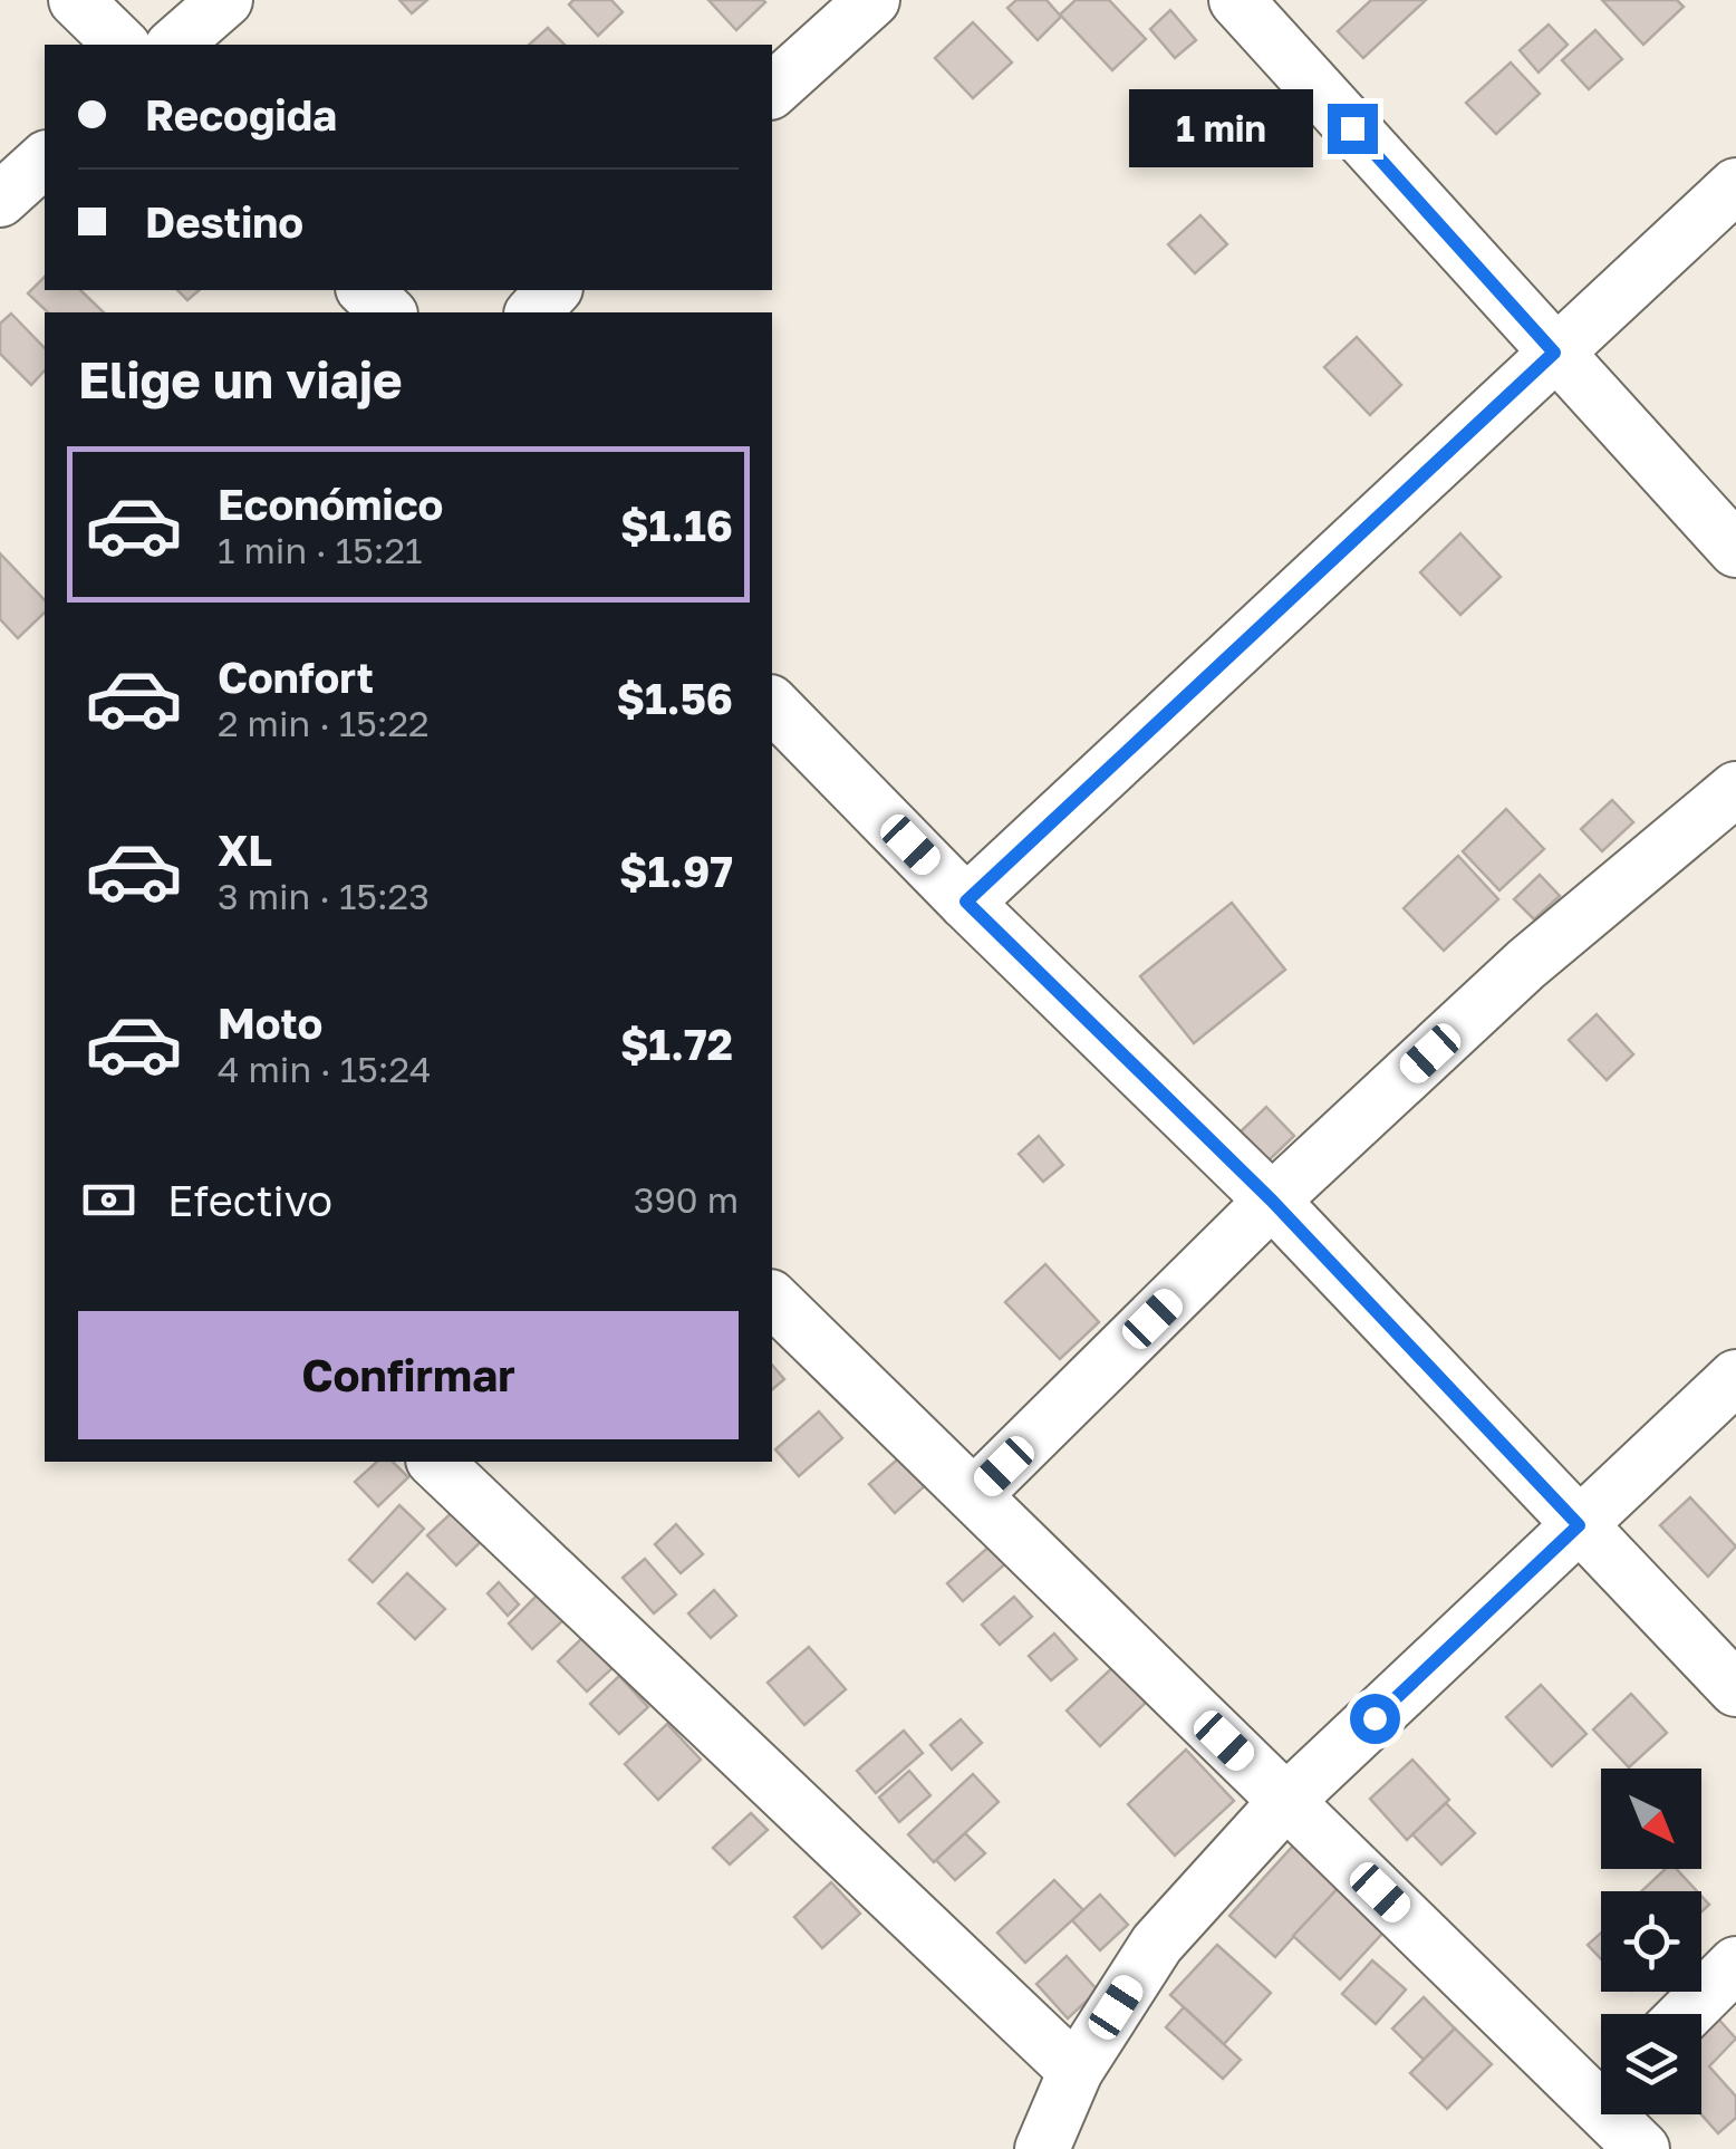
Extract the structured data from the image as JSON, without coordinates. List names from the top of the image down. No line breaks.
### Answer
{"north":"bottom right","page":{"banner":["Recogida","Destino"],"bubble":"1 min","heading":"Elige un viaje","list":[{"name":"Económico","note":"1 min · 15:21","value":"$1.16"},{"name":"Confort","note":"2 min · 15:22","value":"$1.56"},{"name":"XL","note":"3 min · 15:23","value":"$1.97"},{"name":"Moto","note":"4 min · 15:24","value":"$1.72"}],"pay":["Efectivo","390 m"],"buttons":"Confirmar"}}
